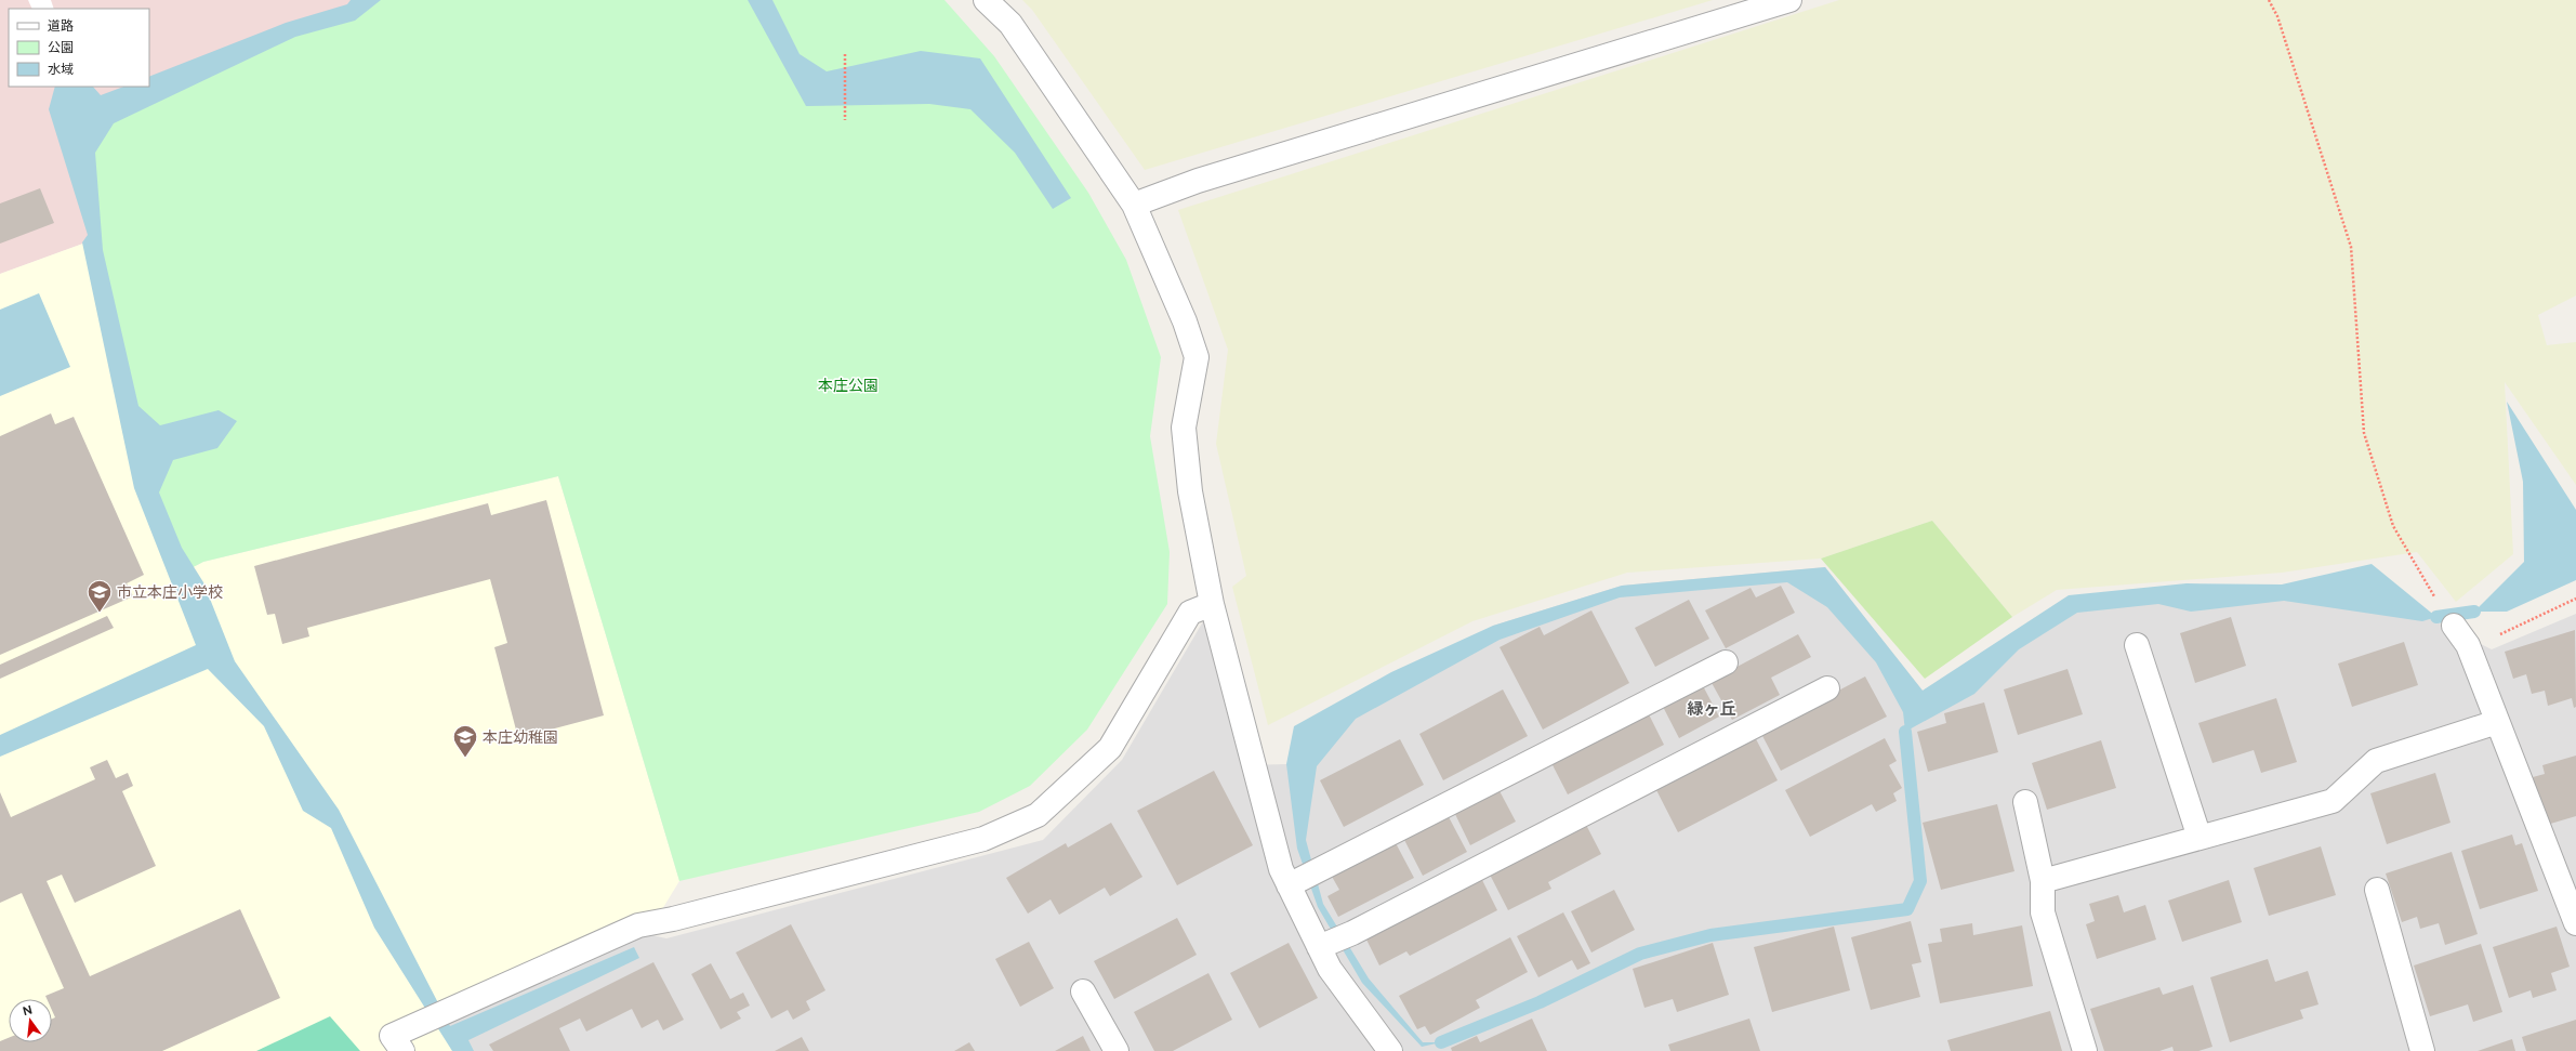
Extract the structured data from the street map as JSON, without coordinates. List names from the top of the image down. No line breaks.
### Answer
{"districts":["緑ヶ丘"],"parks":["本庄公園"],"places":{"school or university":["市立本庄小学校","本庄幼稚園"]},"legend":["道路","公園","水域"],"north":"top"}
